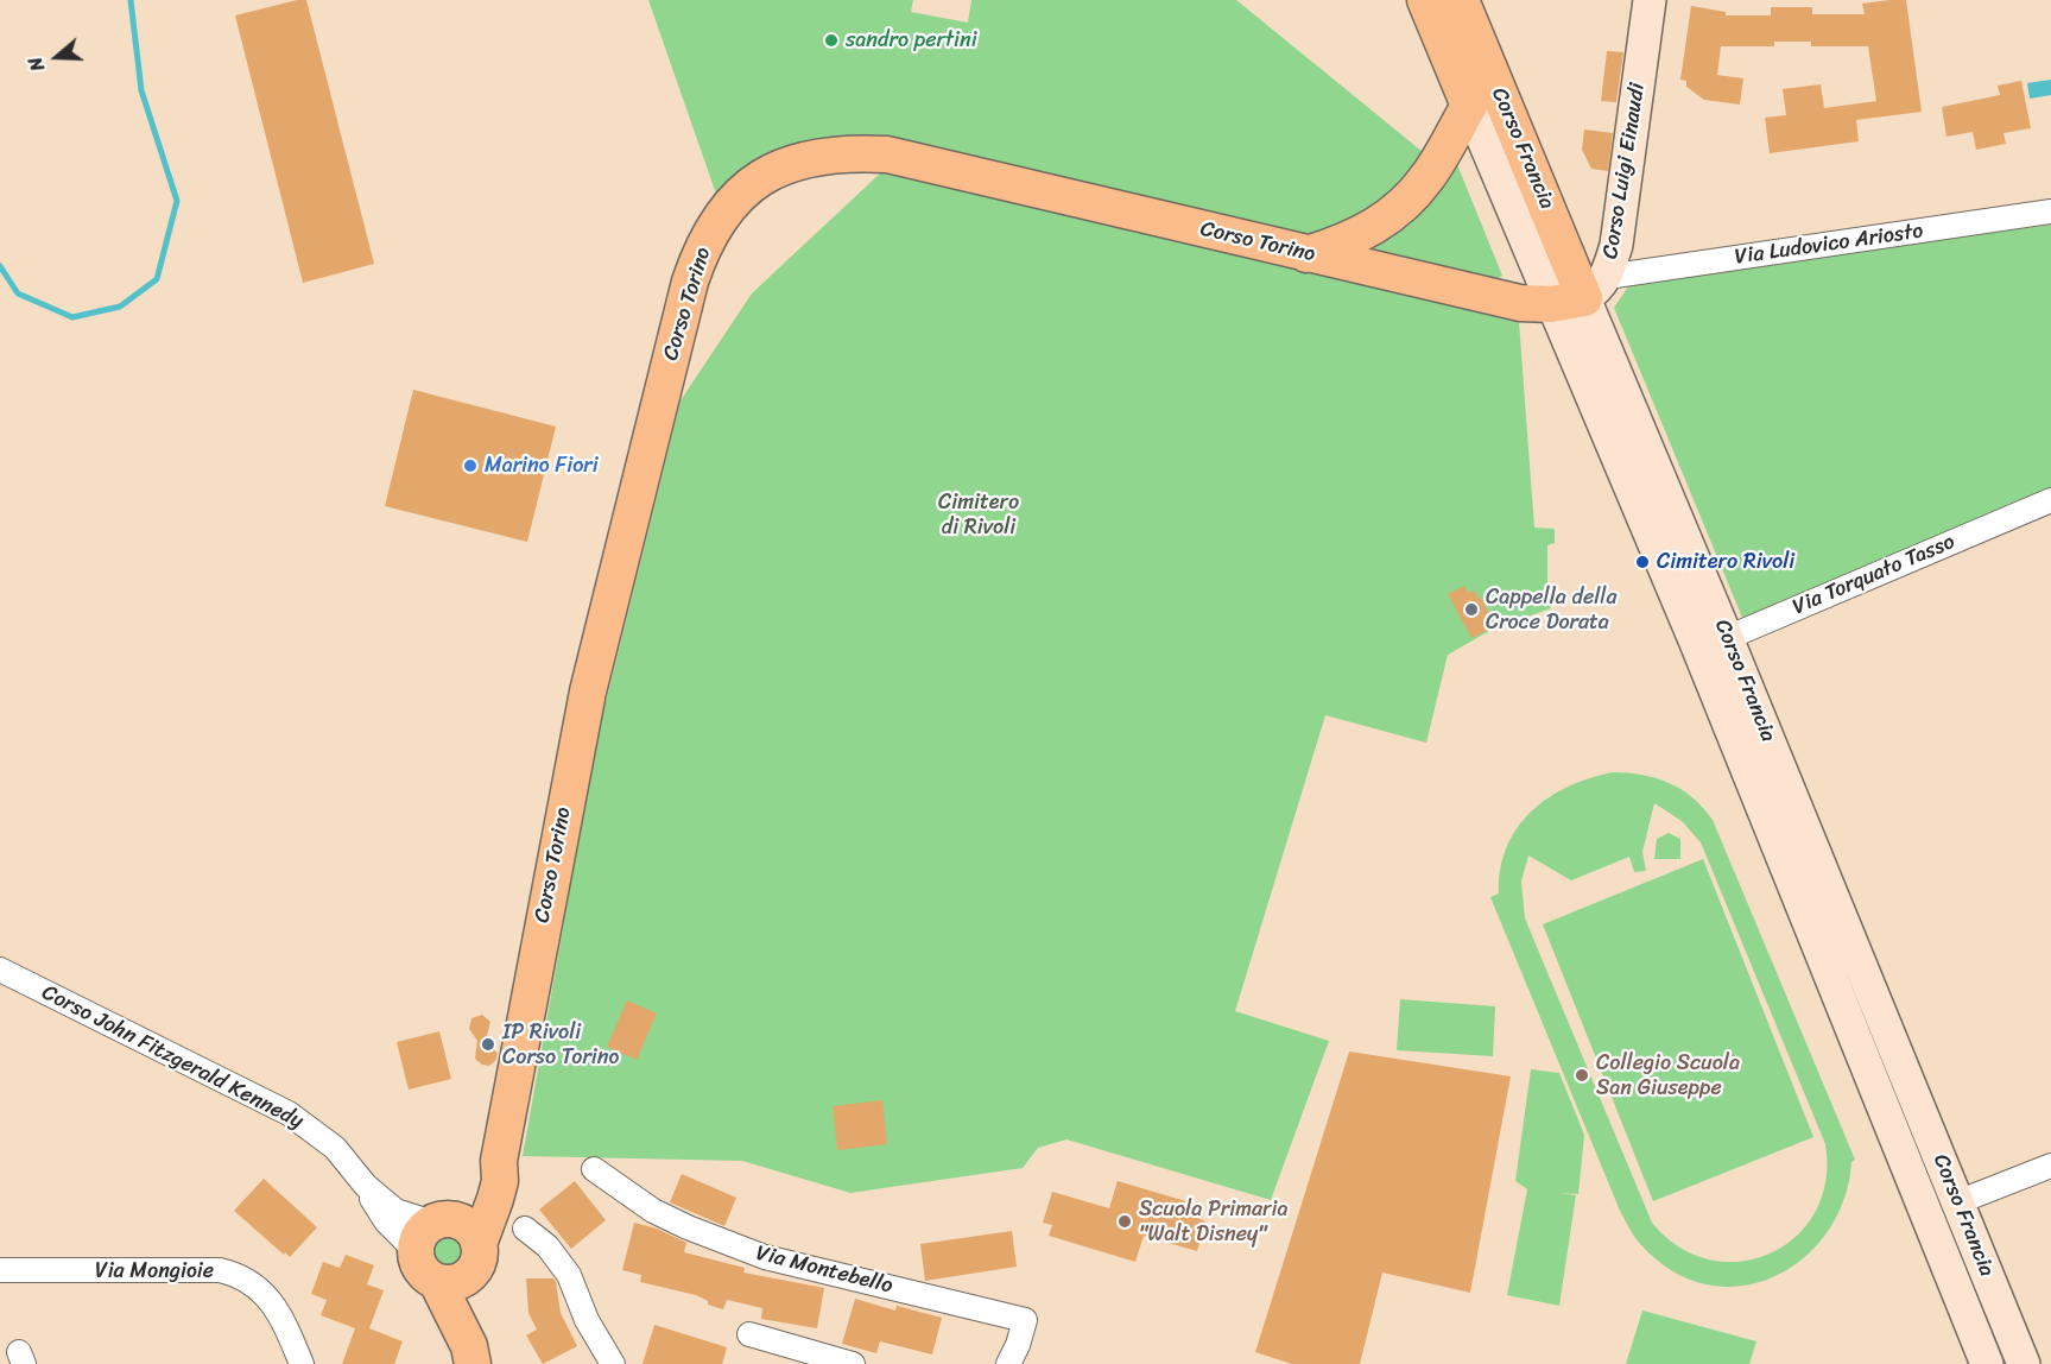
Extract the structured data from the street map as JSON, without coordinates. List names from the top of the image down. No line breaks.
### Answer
{"streets":{"main road":["Corso Francia","Corso Luigi Einaudi","Corso Torino"],"street":["Via Ludovico Ariosto","Via Torquato Tasso","Corso John Fitzgerald Kennedy","Via Montebello","Via Mongioie"]},"crossings":[["Corso Francia","Corso Luigi Einaudi"],["Corso Francia","Corso Torino"],["Corso Francia","Via Ludovico Ariosto"],["Corso Francia","Via Torquato Tasso"],["Corso Luigi Einaudi","Corso Torino"],["Corso Luigi Einaudi","Via Ludovico Ariosto"],["Corso Torino","Via Ludovico Ariosto"],["Corso Torino","Corso John Fitzgerald Kennedy"]],"parks":["Cimitero di Rivoli"],"places":["sandro pertini","Marino Fiori","Cimitero Rivoli","Cappella della Croce Dorata","IP Rivoli Corso Torino","Collegio Scuola San Giuseppe","Scuola Primaria \"Walt Disney\""],"north":"left"}
